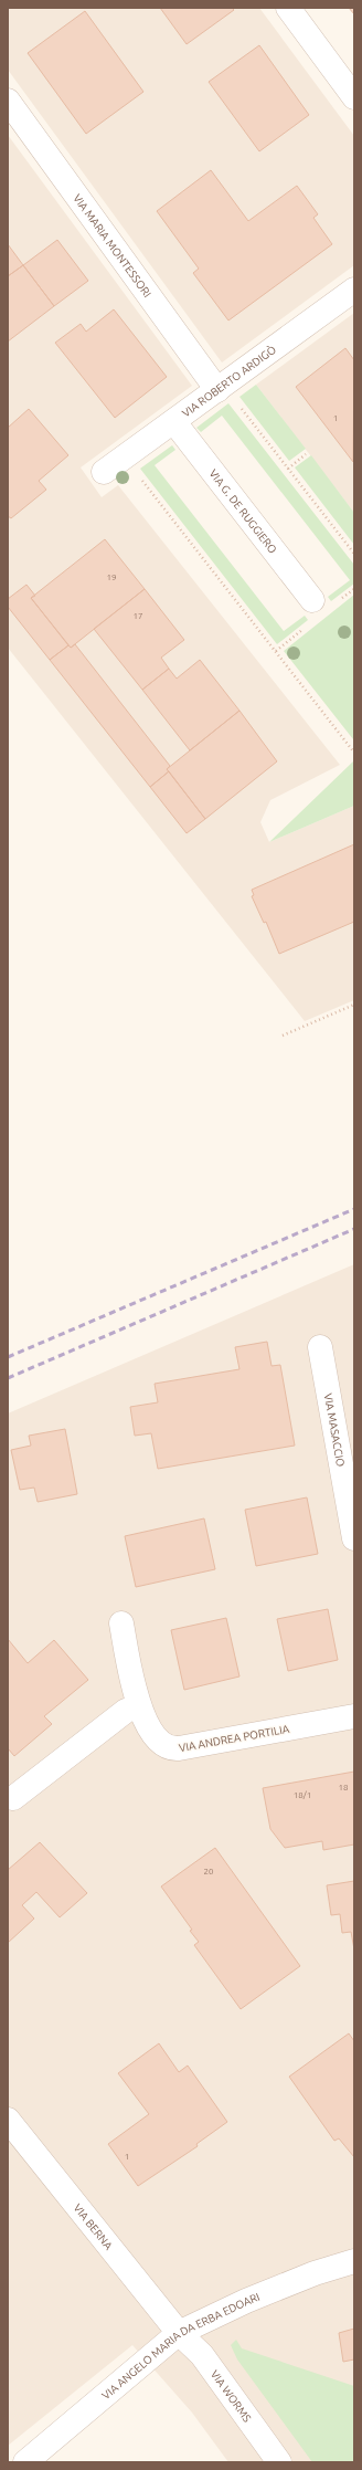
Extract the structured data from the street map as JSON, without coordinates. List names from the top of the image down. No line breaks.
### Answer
{"streets":{"street":["VIA MARIA MONTESSORI","VIA ROBERTO ARDIGÒ","VIA G. DE RUGGIERO","VIA MASACCIO","VIA ANDREA PORTILIA","VIA BERNA","VIA ANGELO MARIA DA ERBA EDOARI","VIA WORMS"]},"crossings":[["VIA MARIA MONTESSORI","VIA ROBERTO ARDIGÒ"],["VIA ROBERTO ARDIGÒ","VIA G. DE RUGGIERO"],["VIA BERNA","VIA ANGELO MARIA DA ERBA EDOARI"],["VIA BERNA","VIA WORMS"],["VIA ANGELO MARIA DA ERBA EDOARI","VIA WORMS"]],"house_numbers":["1","19","17","18","18/1","20","1"]}
